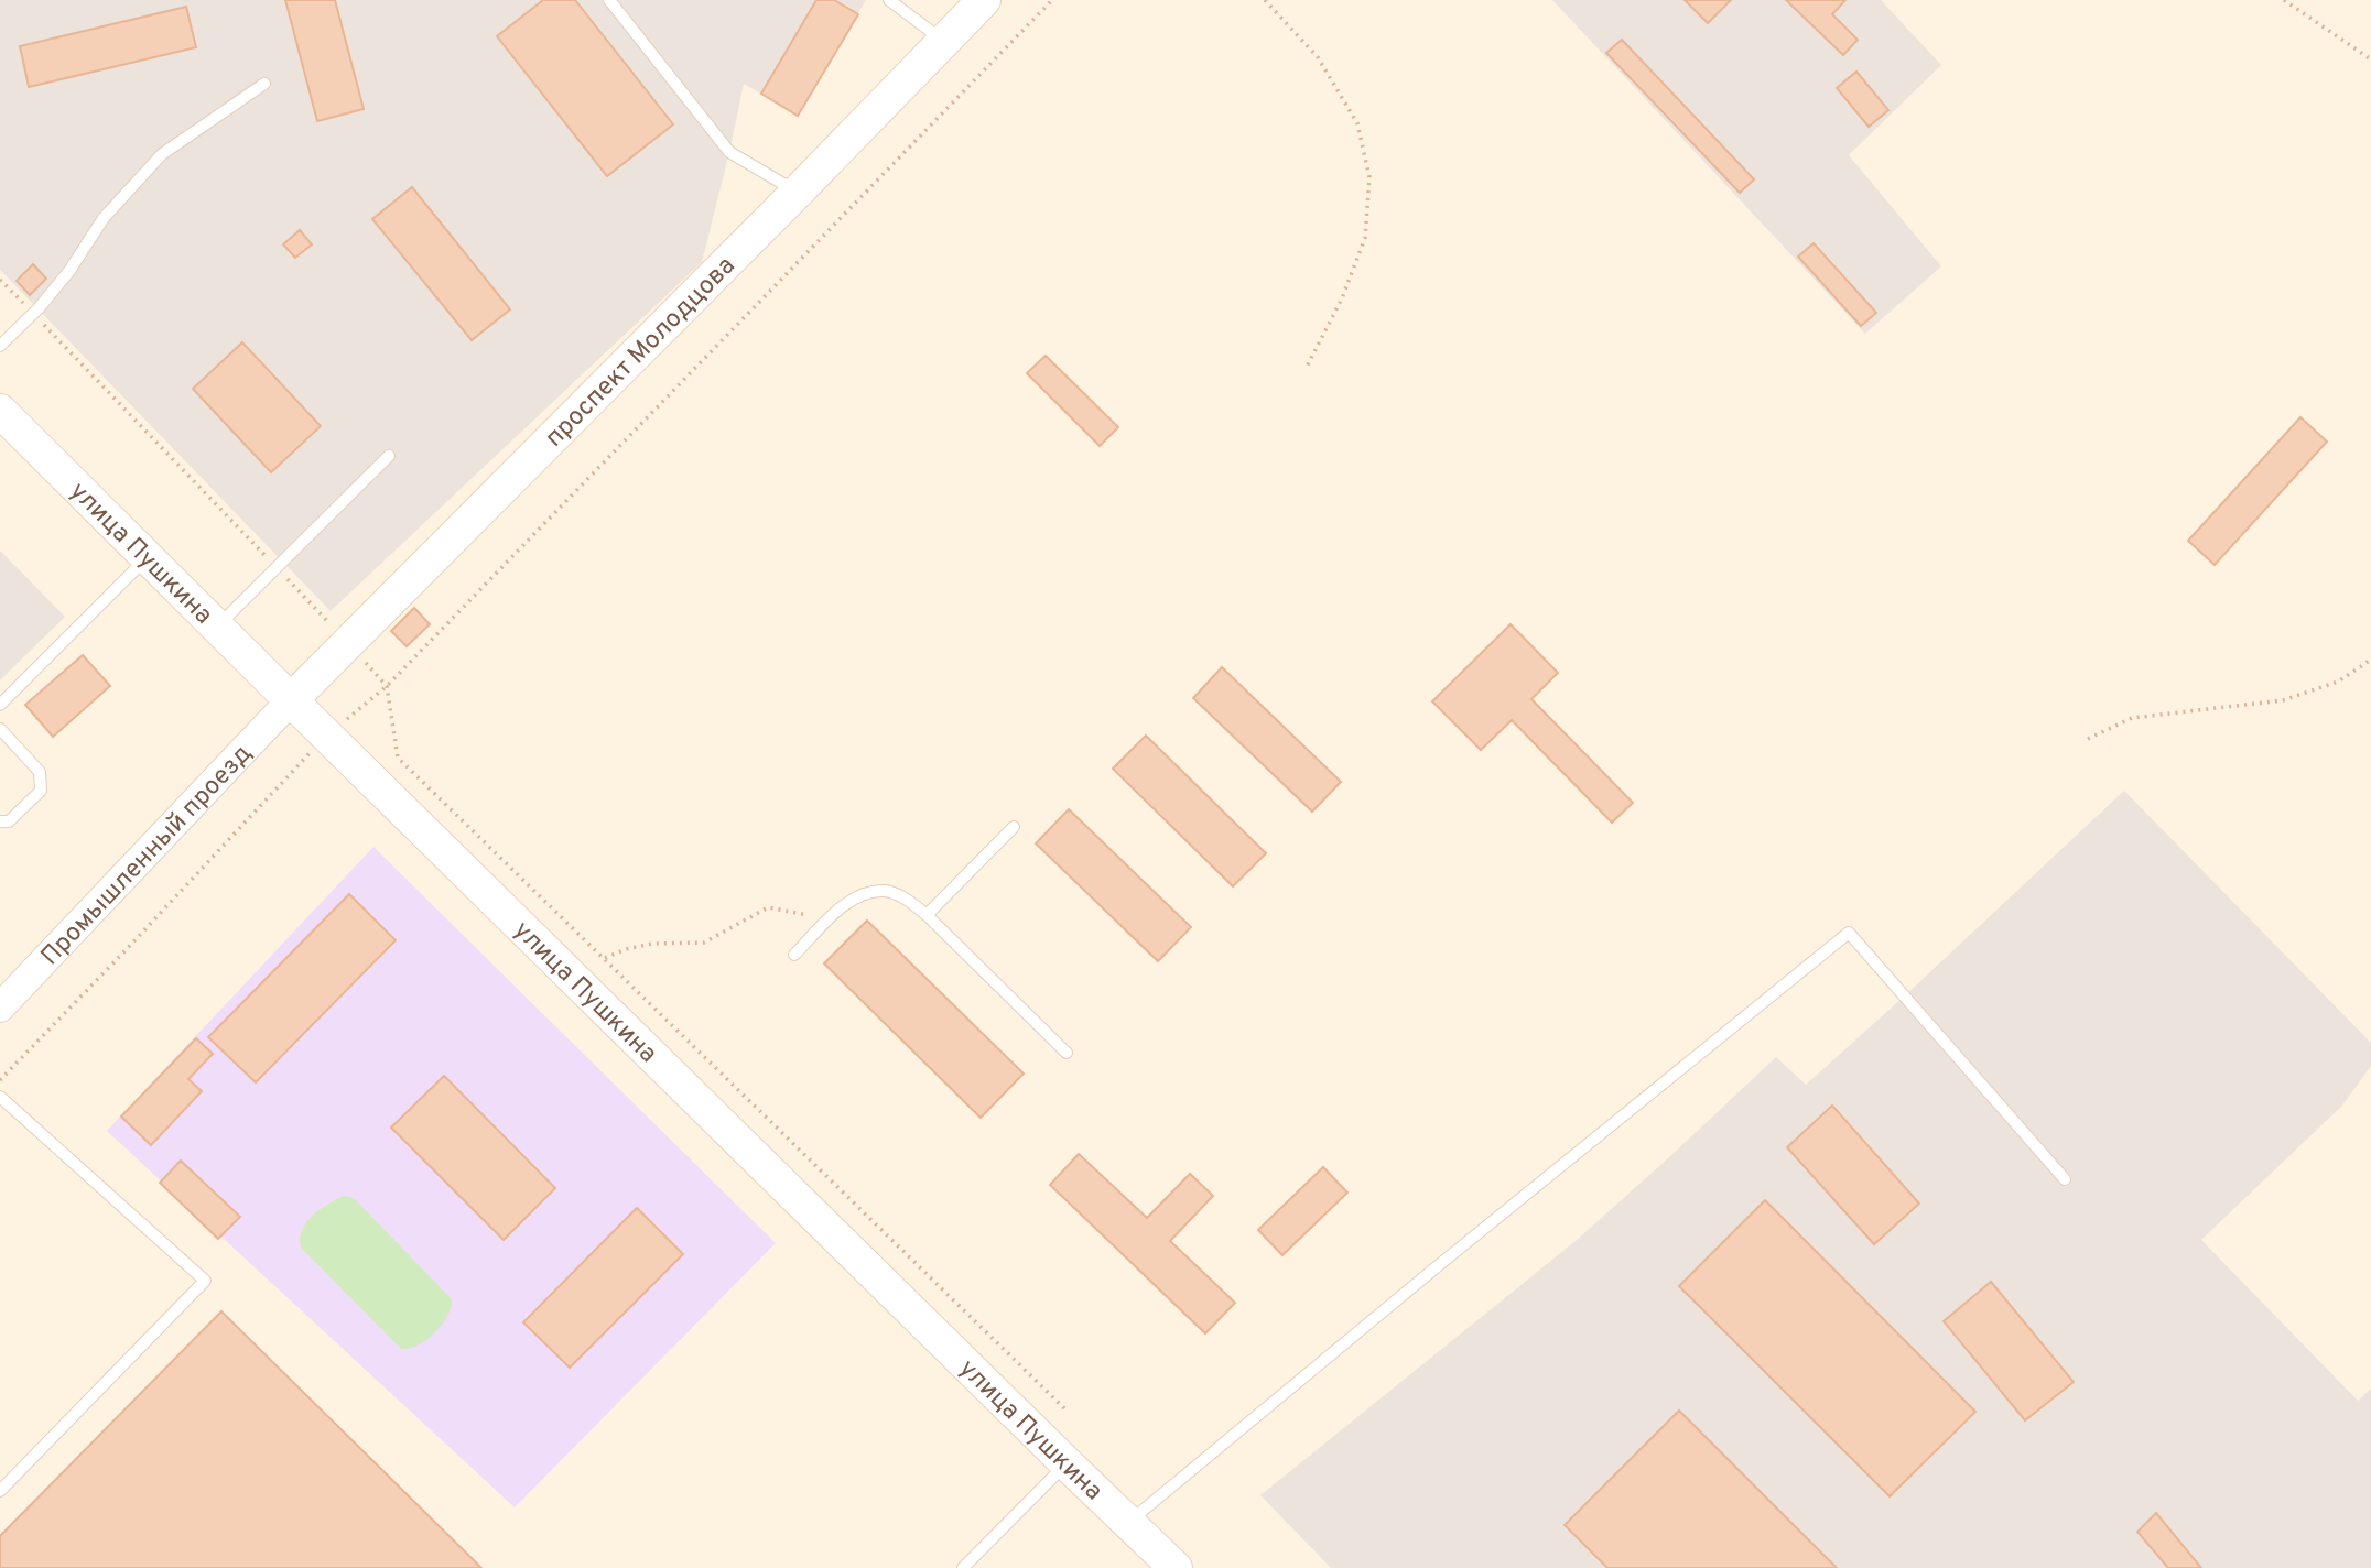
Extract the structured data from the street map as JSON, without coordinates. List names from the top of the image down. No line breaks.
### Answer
{"streets":{"main road":["проспект Молодцова","улица Пушкина"],"street":["Промышленный проезд"]},"crossings":[["проспект Молодцова","улица Пушкина"],["проспект Молодцова","Промышленный проезд"],["улица Пушкина","Промышленный проезд"]]}
